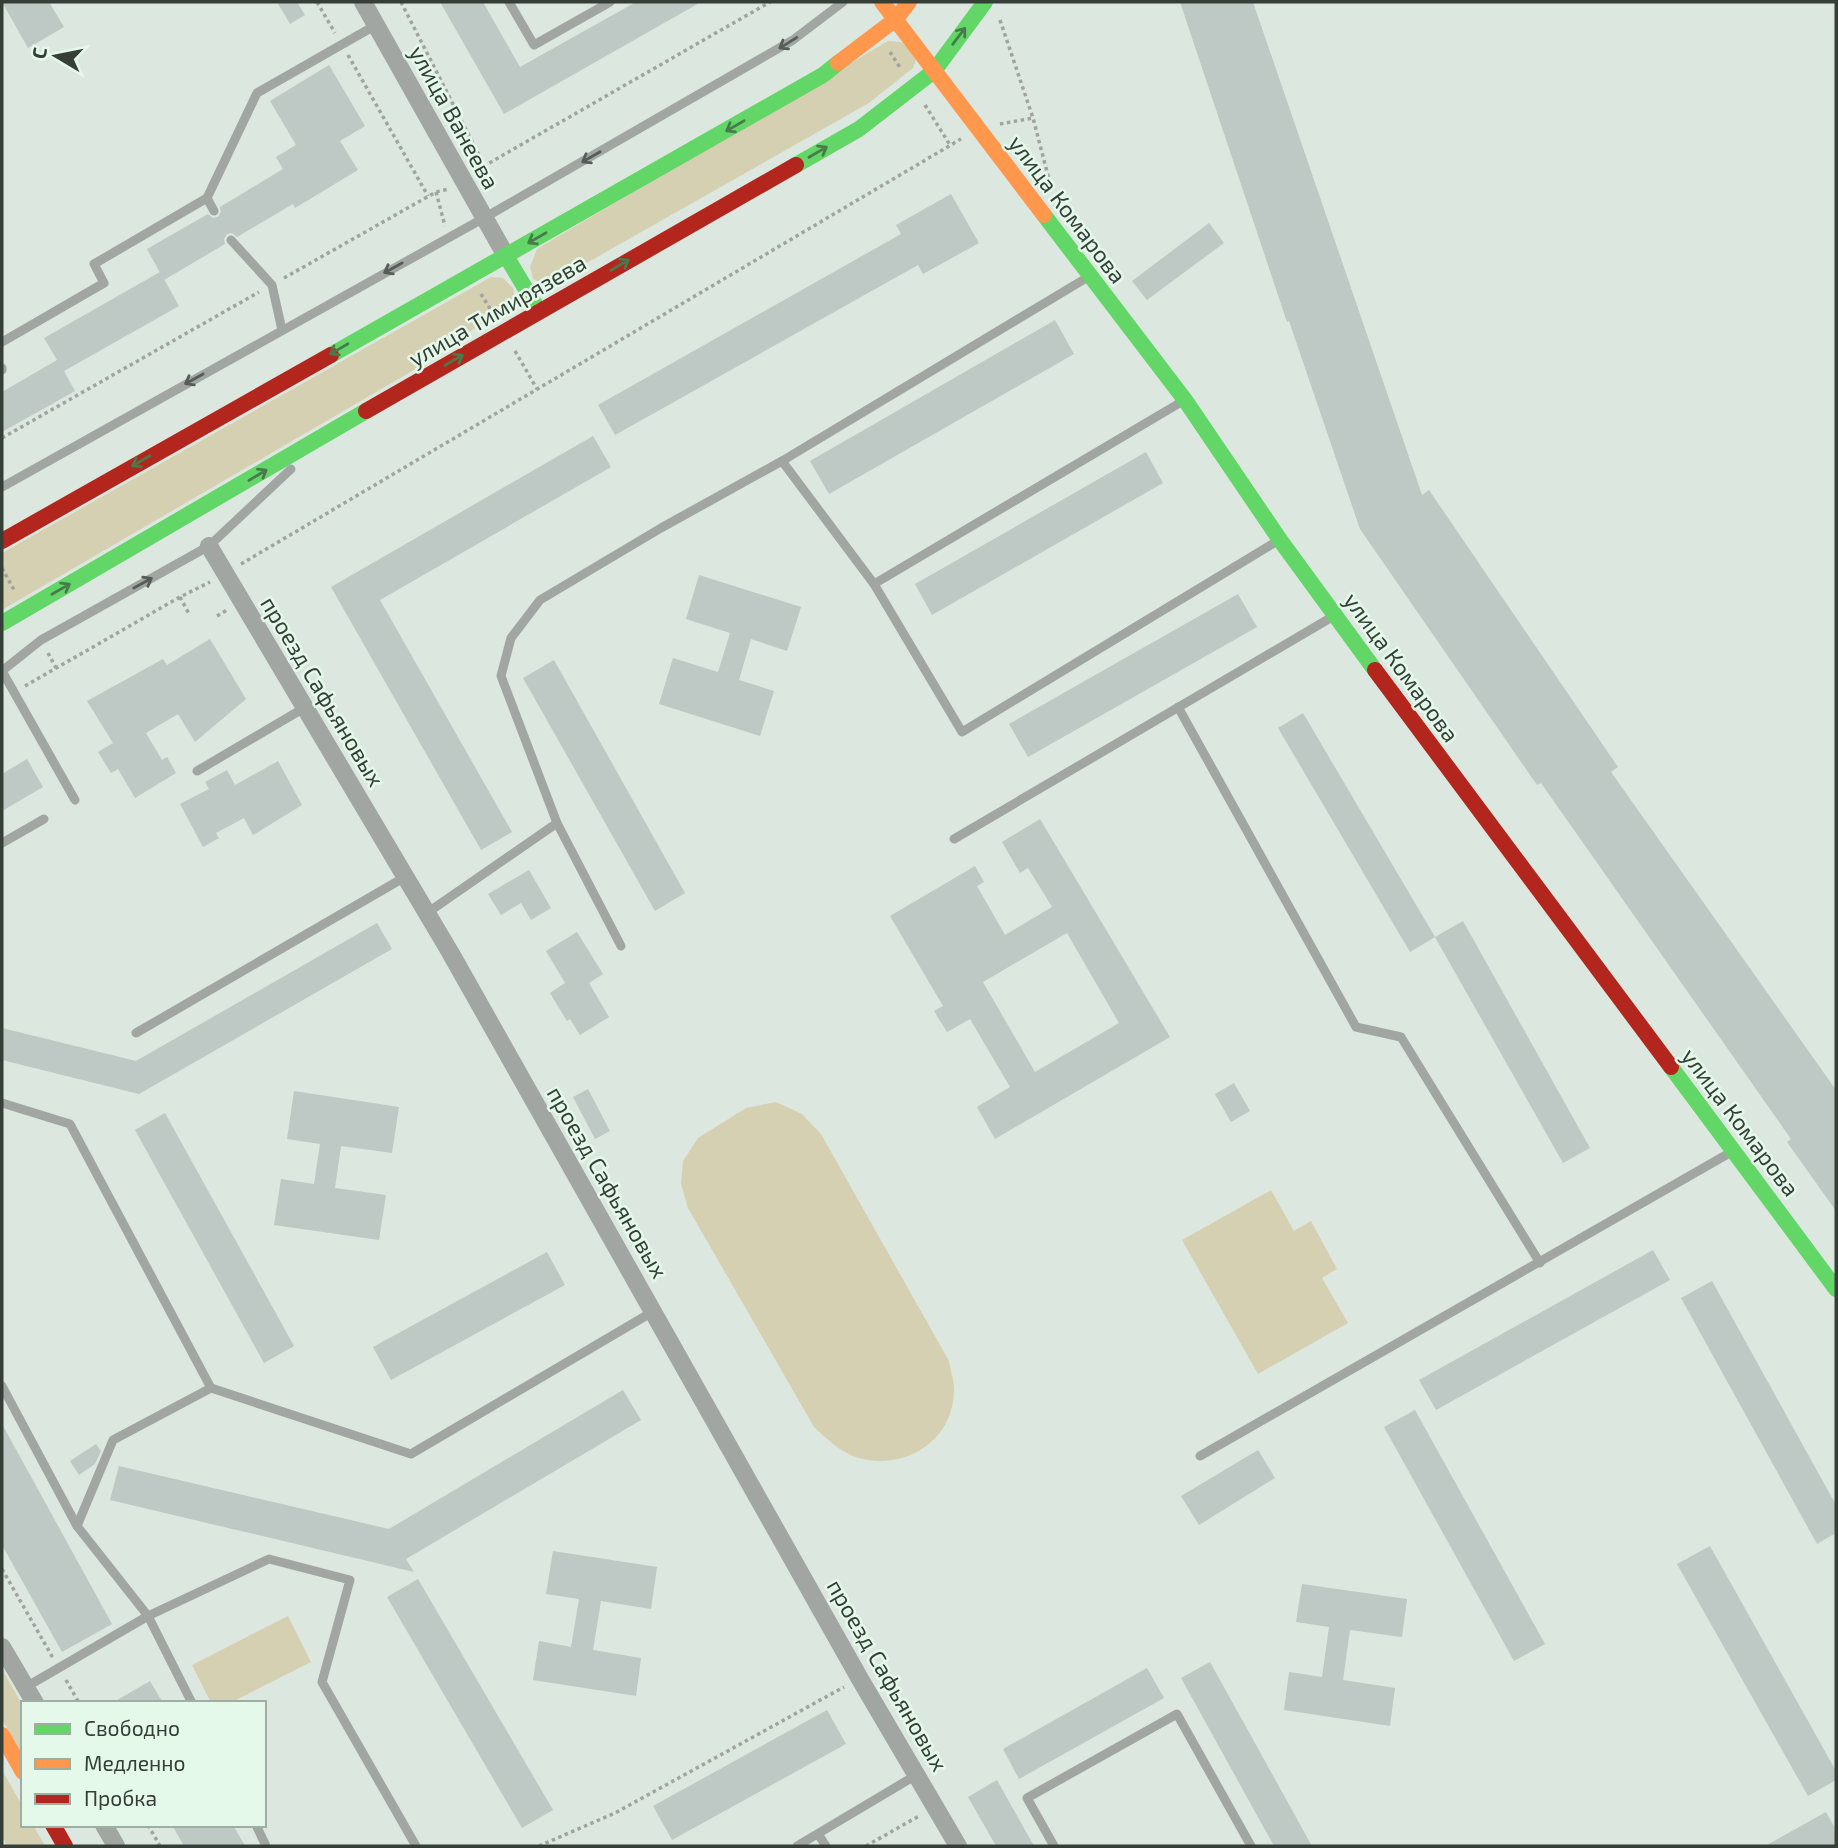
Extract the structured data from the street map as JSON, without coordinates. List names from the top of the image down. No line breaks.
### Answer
{"streets":{"main road":["улица Комарова","улица Тимирязева"],"street":["улица Ванеева","проезд Сафьяновых"]},"crossings":[["улица Ванеева","улица Тимирязева"],["улица Комарова","улица Тимирязева"]],"legend":["Свободно","Медленно","Пробка"],"north":"left"}
